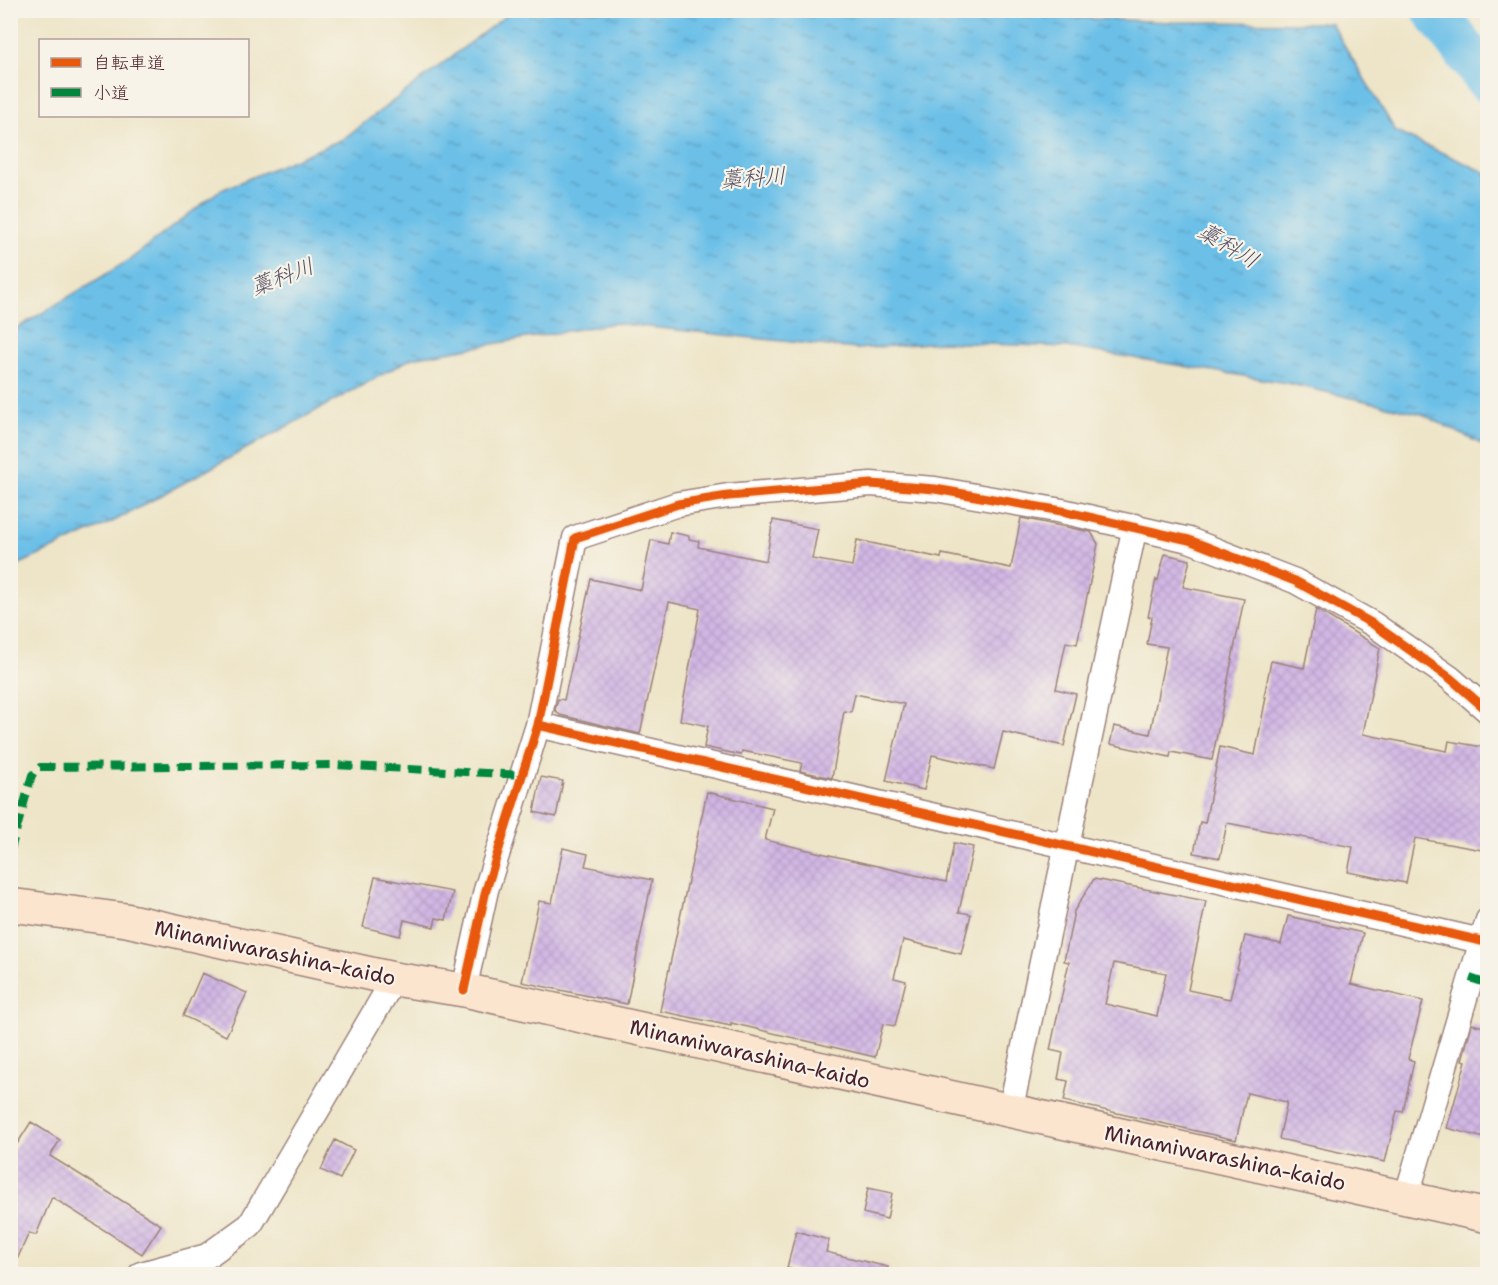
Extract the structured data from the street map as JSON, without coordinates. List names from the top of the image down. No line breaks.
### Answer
{"streets":{"main road":["Minamiwarashina-kaido"]},"water":["藁科川"],"legend":["自転車道","小道"]}
